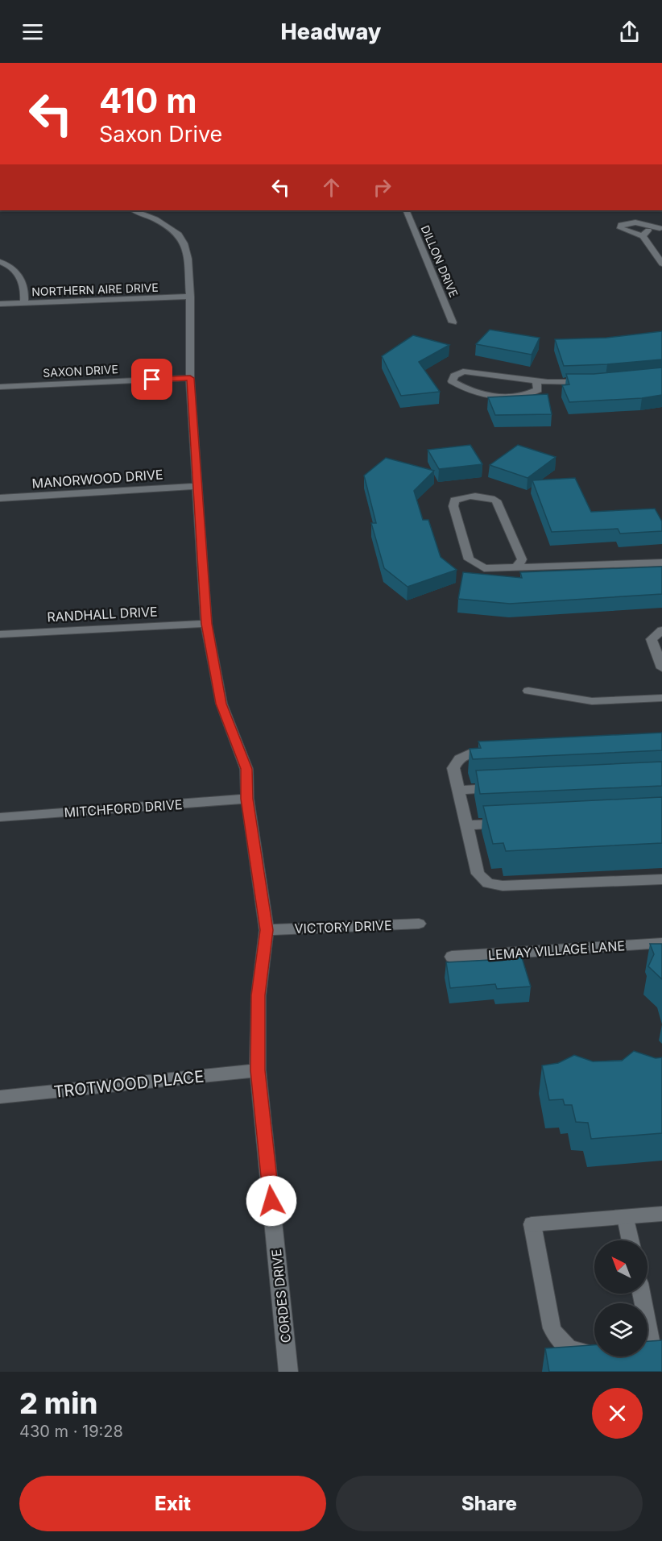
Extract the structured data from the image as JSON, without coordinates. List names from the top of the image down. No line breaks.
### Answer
{"streets":{"street":["DILLON DRIVE","NORTHERN AIRE DRIVE","SAXON DRIVE","MANORWOOD DRIVE","RANDHALL DRIVE","MITCHFORD DRIVE","VICTORY DRIVE","LEMAY VILLAGE LANE","TROTWOOD PLACE","CORDES DRIVE"]},"crossings":[["NORTHERN AIRE DRIVE","CORDES DRIVE"],["SAXON DRIVE","CORDES DRIVE"],["MANORWOOD DRIVE","CORDES DRIVE"],["RANDHALL DRIVE","CORDES DRIVE"],["MITCHFORD DRIVE","CORDES DRIVE"],["VICTORY DRIVE","CORDES DRIVE"],["TROTWOOD PLACE","CORDES DRIVE"]],"north":"top left","page":{"header":"Headway","turn":["410 m","Saxon Drive"],"heading":["2 min","430 m · 19:28"],"buttons":["Exit","Share"]}}
